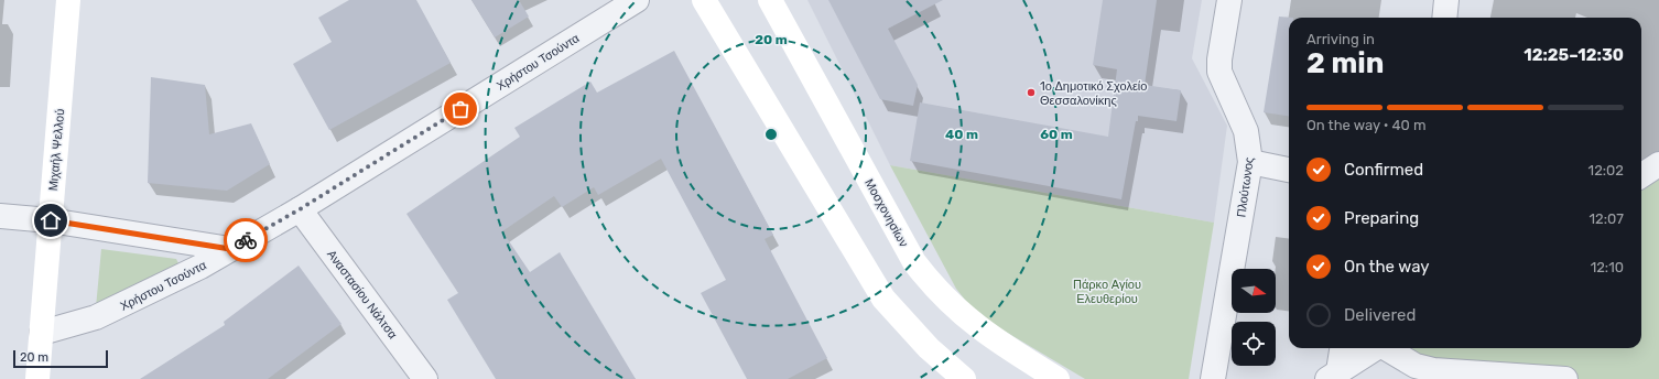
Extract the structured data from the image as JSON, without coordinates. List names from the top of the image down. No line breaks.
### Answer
{"streets":{"main road":["Μιχαήλ Ψελλού","Μοσχονησίων"],"street":["Χρήστου Τσούντα","Πλούτωνος","Αναστασίου Νάλτσα"]},"crossings":[["Χρήστου Τσούντα","Μιχαήλ Ψελλού"],["Χρήστου Τσούντα","Αναστασίου Νάλτσα"]],"parks":["Πάρκο Αγίου Ελευθερίου"],"places":["1ο Δημοτικό Σχολείο Θεσσαλονίκης"],"scale_bar":"20 m","north":"right","page":{"heading":["2 min","Arriving in","12:25–12:30"],"bar":"On the way · 40 m","list":[["Confirmed","12:02"],["Preparing","12:07"],["On the way","12:10"],"Delivered"],"scale":"20 m"},"rings":["20 m","40 m","60 m"]}
